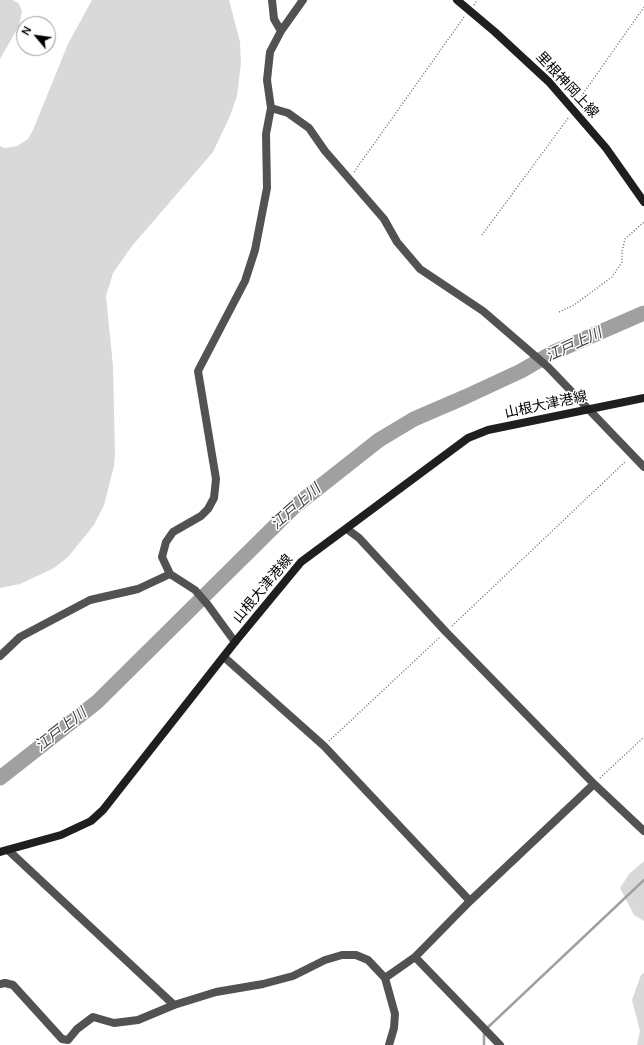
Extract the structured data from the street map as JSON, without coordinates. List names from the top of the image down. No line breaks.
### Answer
{"streets":{"main road":["里根神岡上線","山根大津港線"]},"water":["江戸上川"],"north":"top left"}
